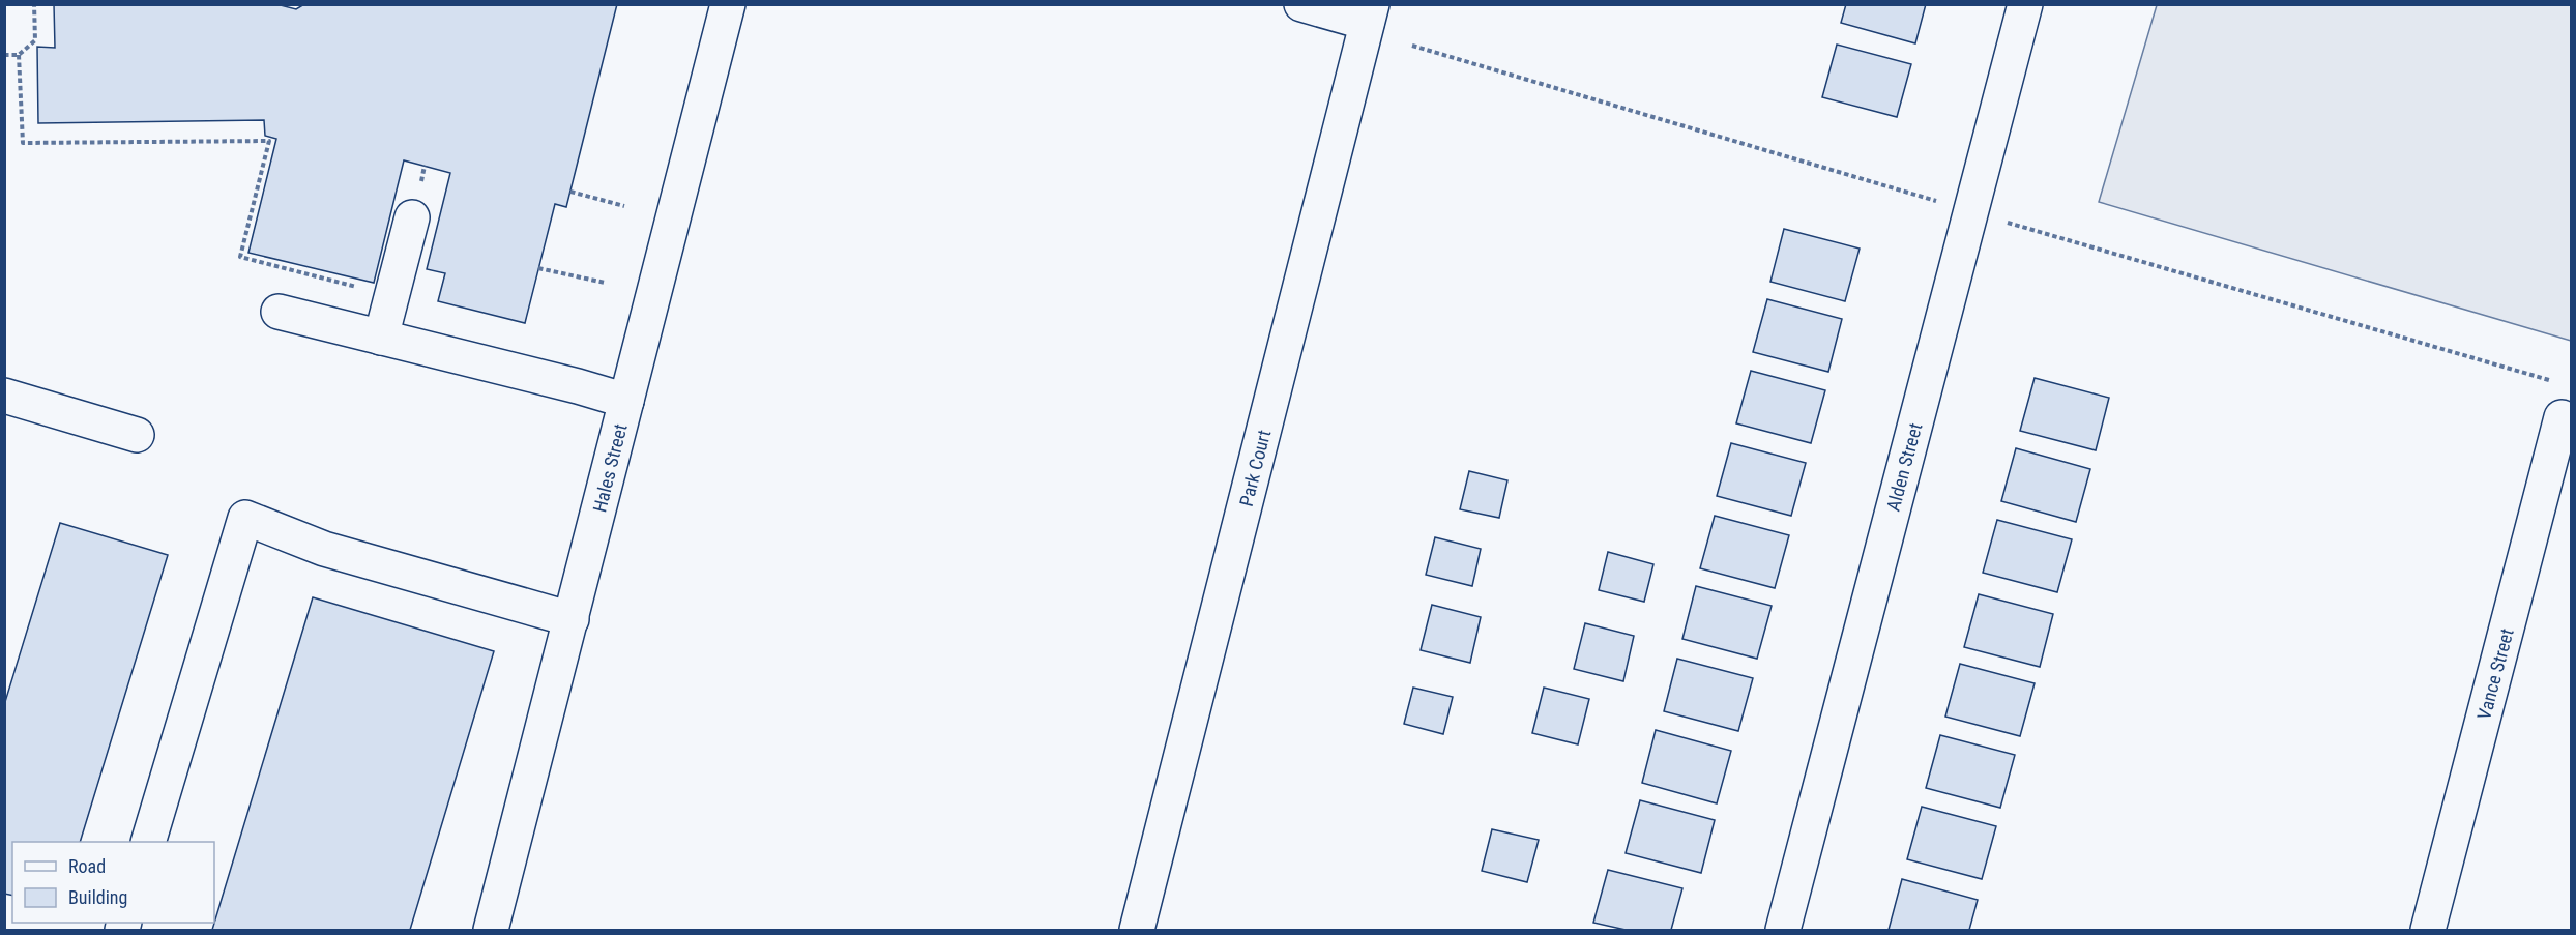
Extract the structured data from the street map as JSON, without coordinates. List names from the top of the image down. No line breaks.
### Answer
{"streets":{"street":["Alden Street","Hales Street","Park Court","Vance Street"]},"legend":["Road","Building"]}
